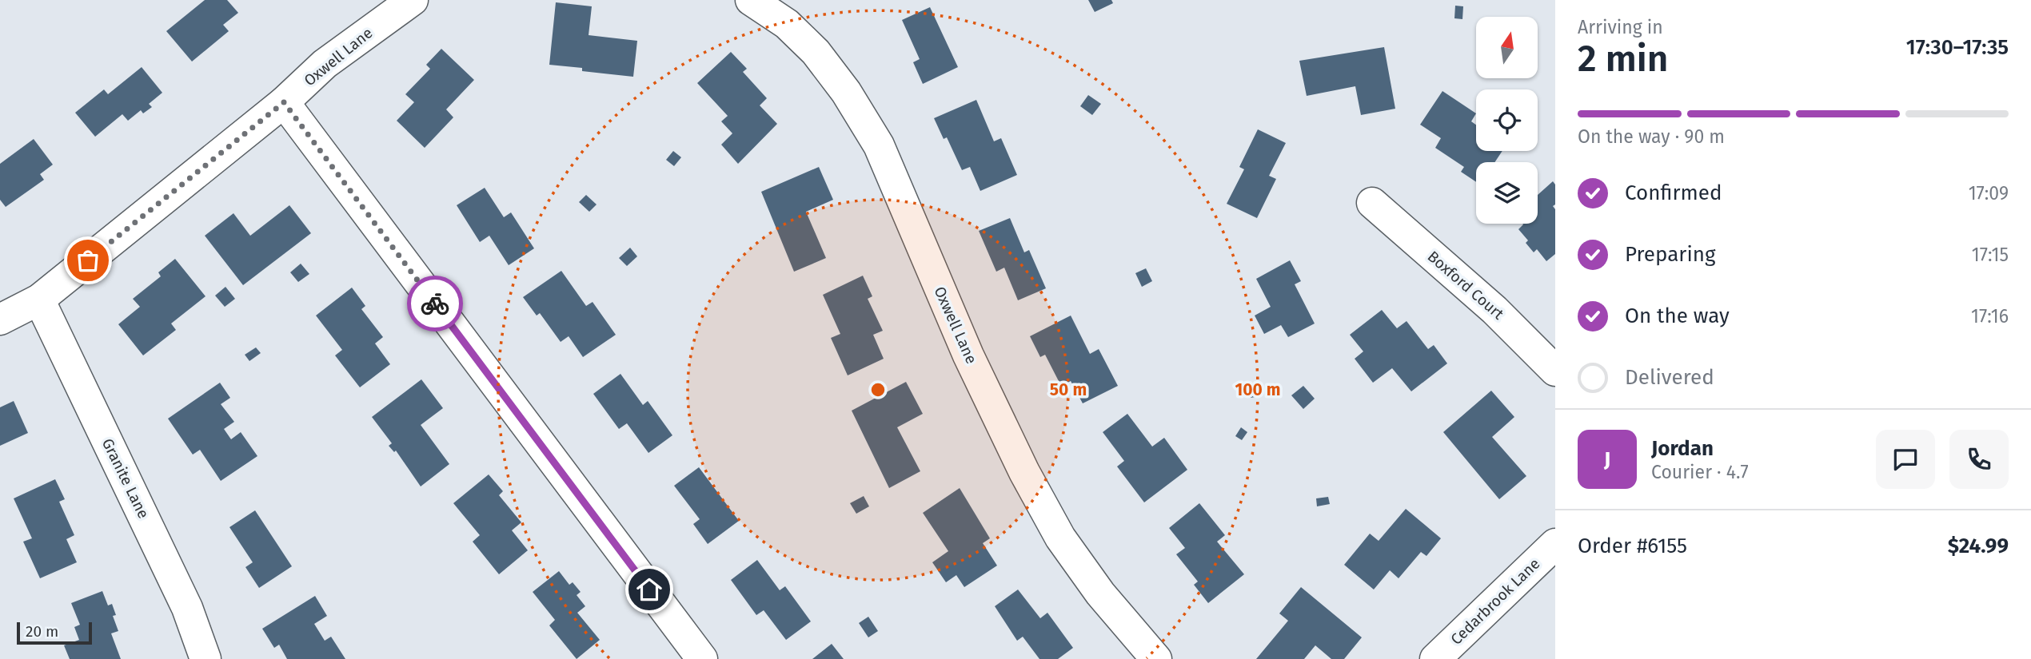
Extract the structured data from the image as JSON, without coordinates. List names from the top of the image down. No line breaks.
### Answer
{"streets":{"street":["Oxwell Lane","Boxford Court","Granite Lane","Cedarbrook Lane"]},"crossings":[["Oxwell Lane","Granite Lane"]],"scale_bar":"20 m","north":"top","page":{"heading":["2 min","Arriving in","17:30–17:35"],"panel":["Jordan","Courier · 4.7","Order #6155","$24.99"],"bar":"On the way · 90 m","list":[["Confirmed","17:09"],["Preparing","17:15"],["On the way","17:16"],"Delivered"],"round":"J","scale":"20 m"},"rings":["50 m","100 m"]}
